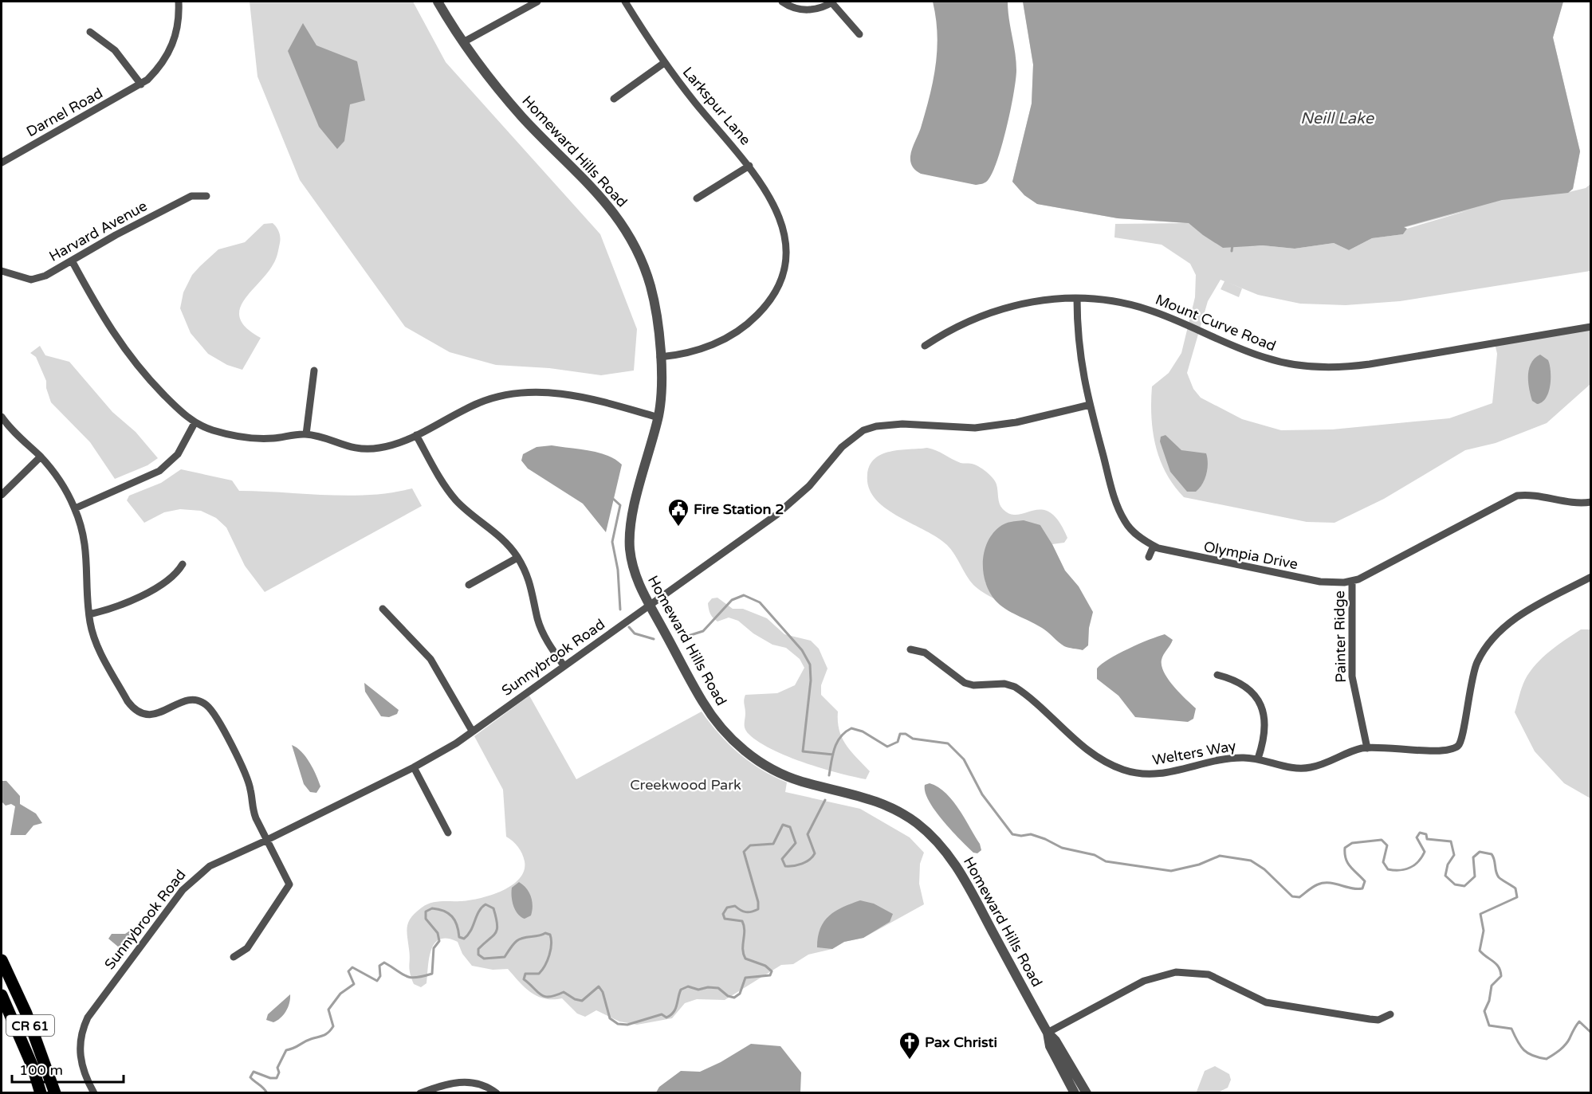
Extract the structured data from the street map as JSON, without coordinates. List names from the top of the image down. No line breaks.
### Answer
{"streets":{"main road":["CR 61"],"street":["Larkspur Lane","Darnel Road","Homeward Hills Road","Harvard Avenue","Mount Curve Road","Olympia Drive","Painter Ridge","Sunnybrook Road","Welters Way"]},"crossings":[["Larkspur Lane","Homeward Hills Road"],["Homeward Hills Road","Sunnybrook Road"],["Mount Curve Road","Olympia Drive"],["Olympia Drive","Painter Ridge"],["Olympia Drive","Sunnybrook Road"],["Painter Ridge","Welters Way"]],"water":["Neill Lake"],"parks":["Creekwood Park"],"places":{"public building":["Fire Station 2"],"church":["Pax Christi"]},"scale_bar":"100 m"}
